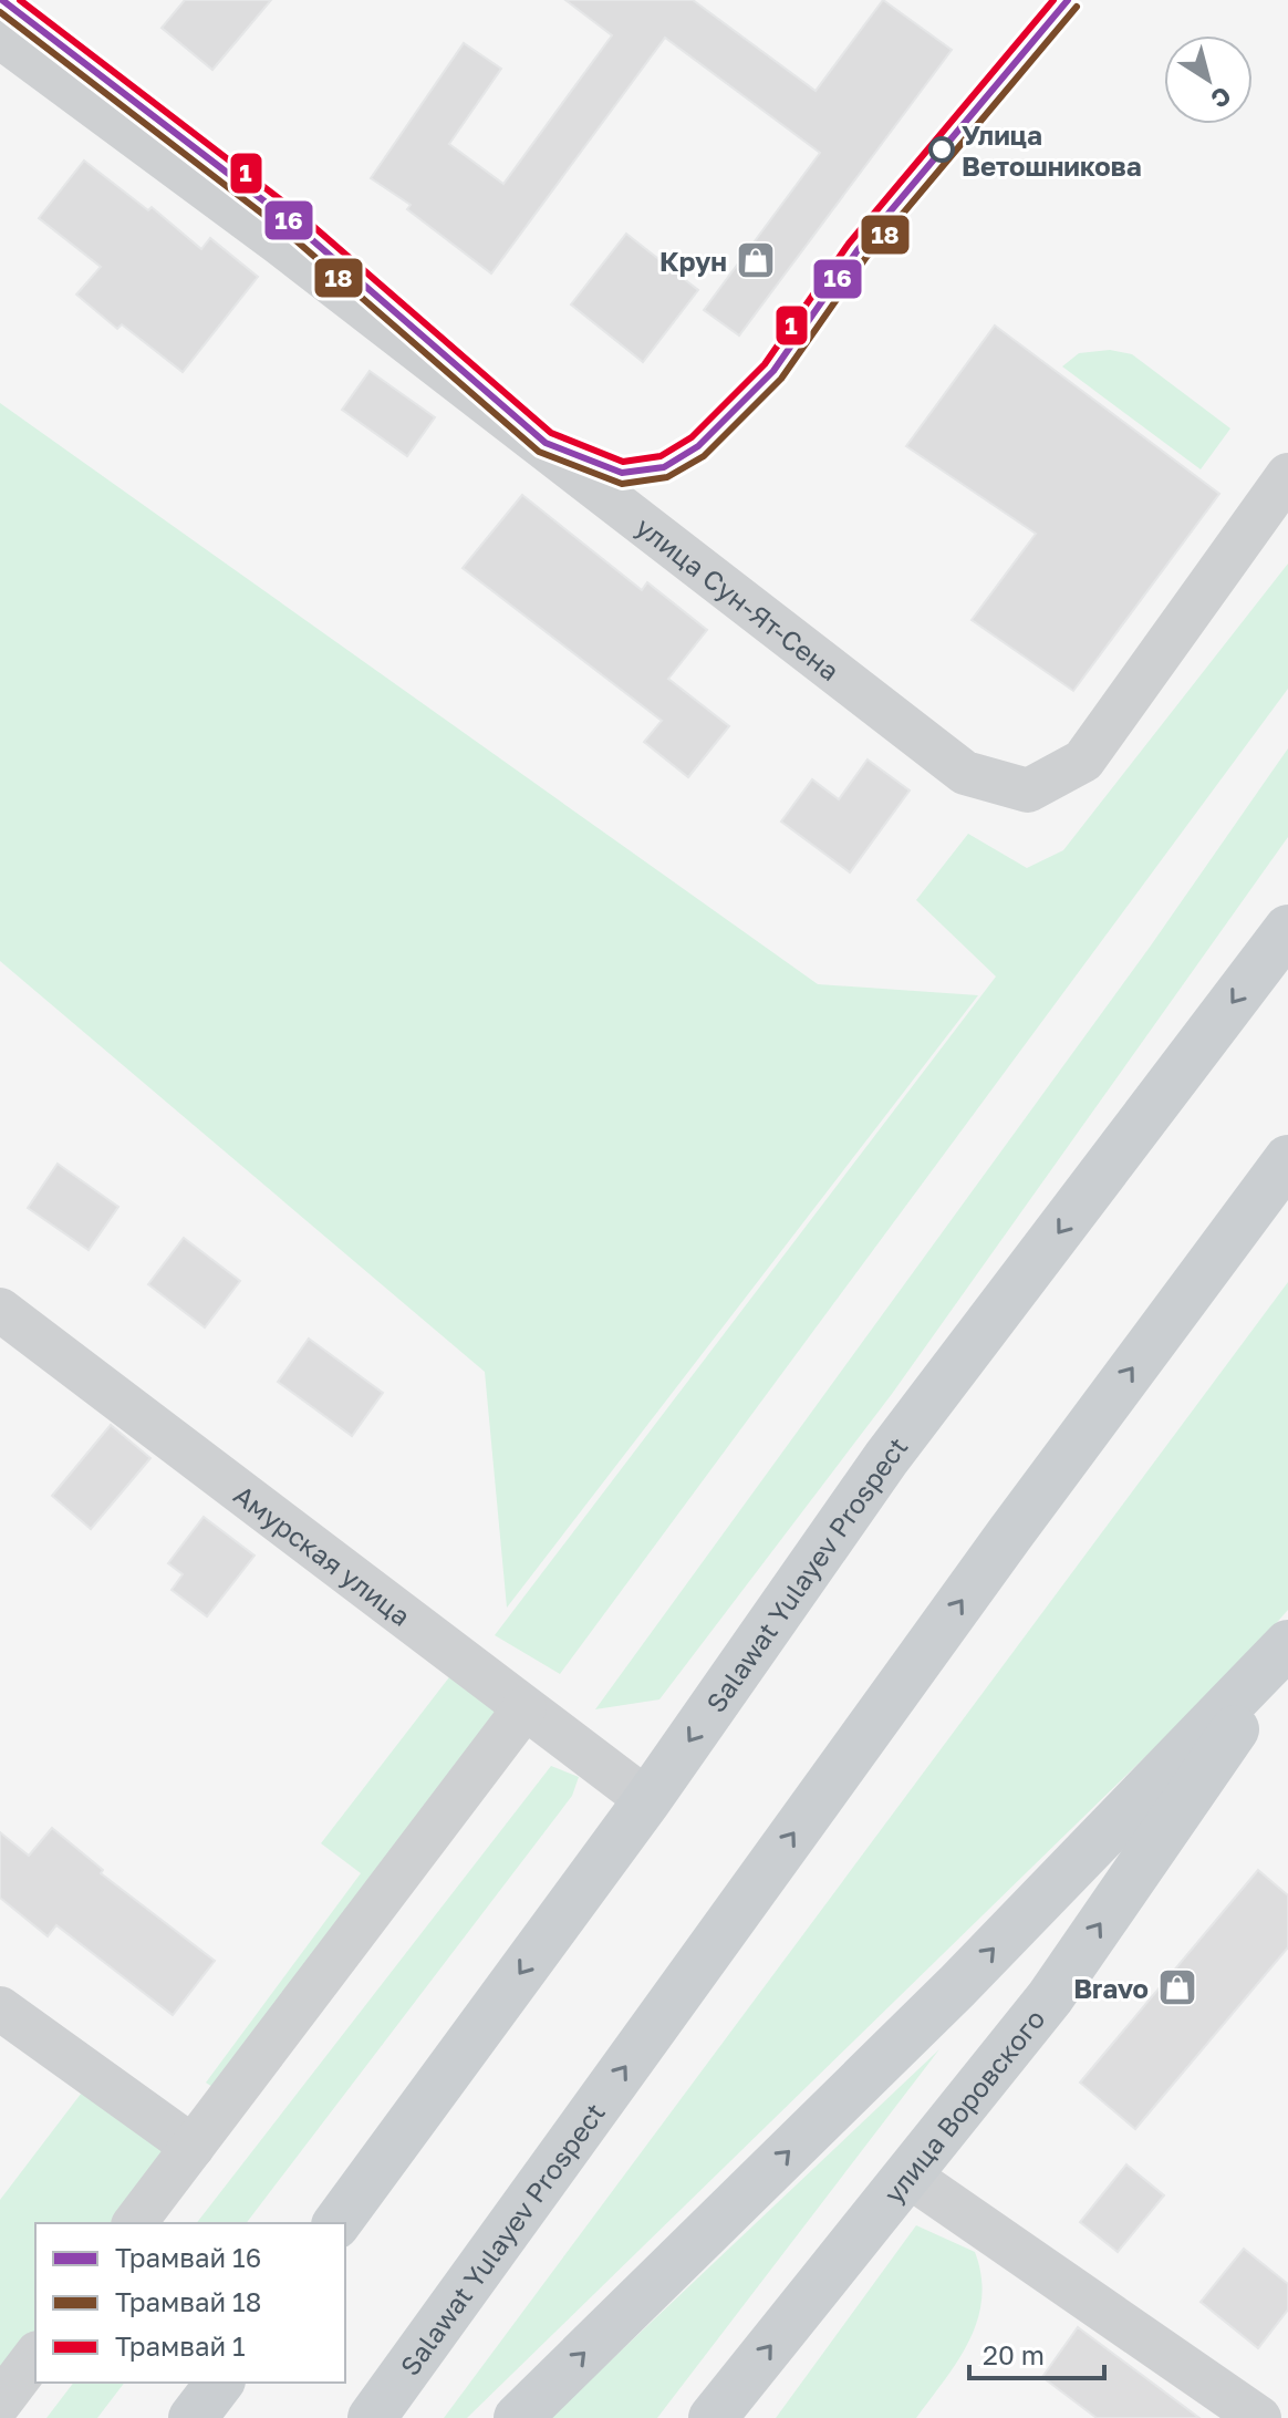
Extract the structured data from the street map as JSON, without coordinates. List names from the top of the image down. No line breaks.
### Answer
{"streets":{"main road":["Salawat Yulayev Prospect","улица Воровского"],"street":["улица Сун-Ят-Сена","Амурская улица"]},"crossings":[["Амурская улица","Salawat Yulayev Prospect"]],"places":{"other":["Улица Ветошникова"],"shop":["Крун","Bravo"]},"lines":["tram line 16","tram line 1","tram line 18"],"legend":["Трамвай 16","Трамвай 18","Трамвай 1"],"scale_bar":"20 m","north":"bottom right"}
